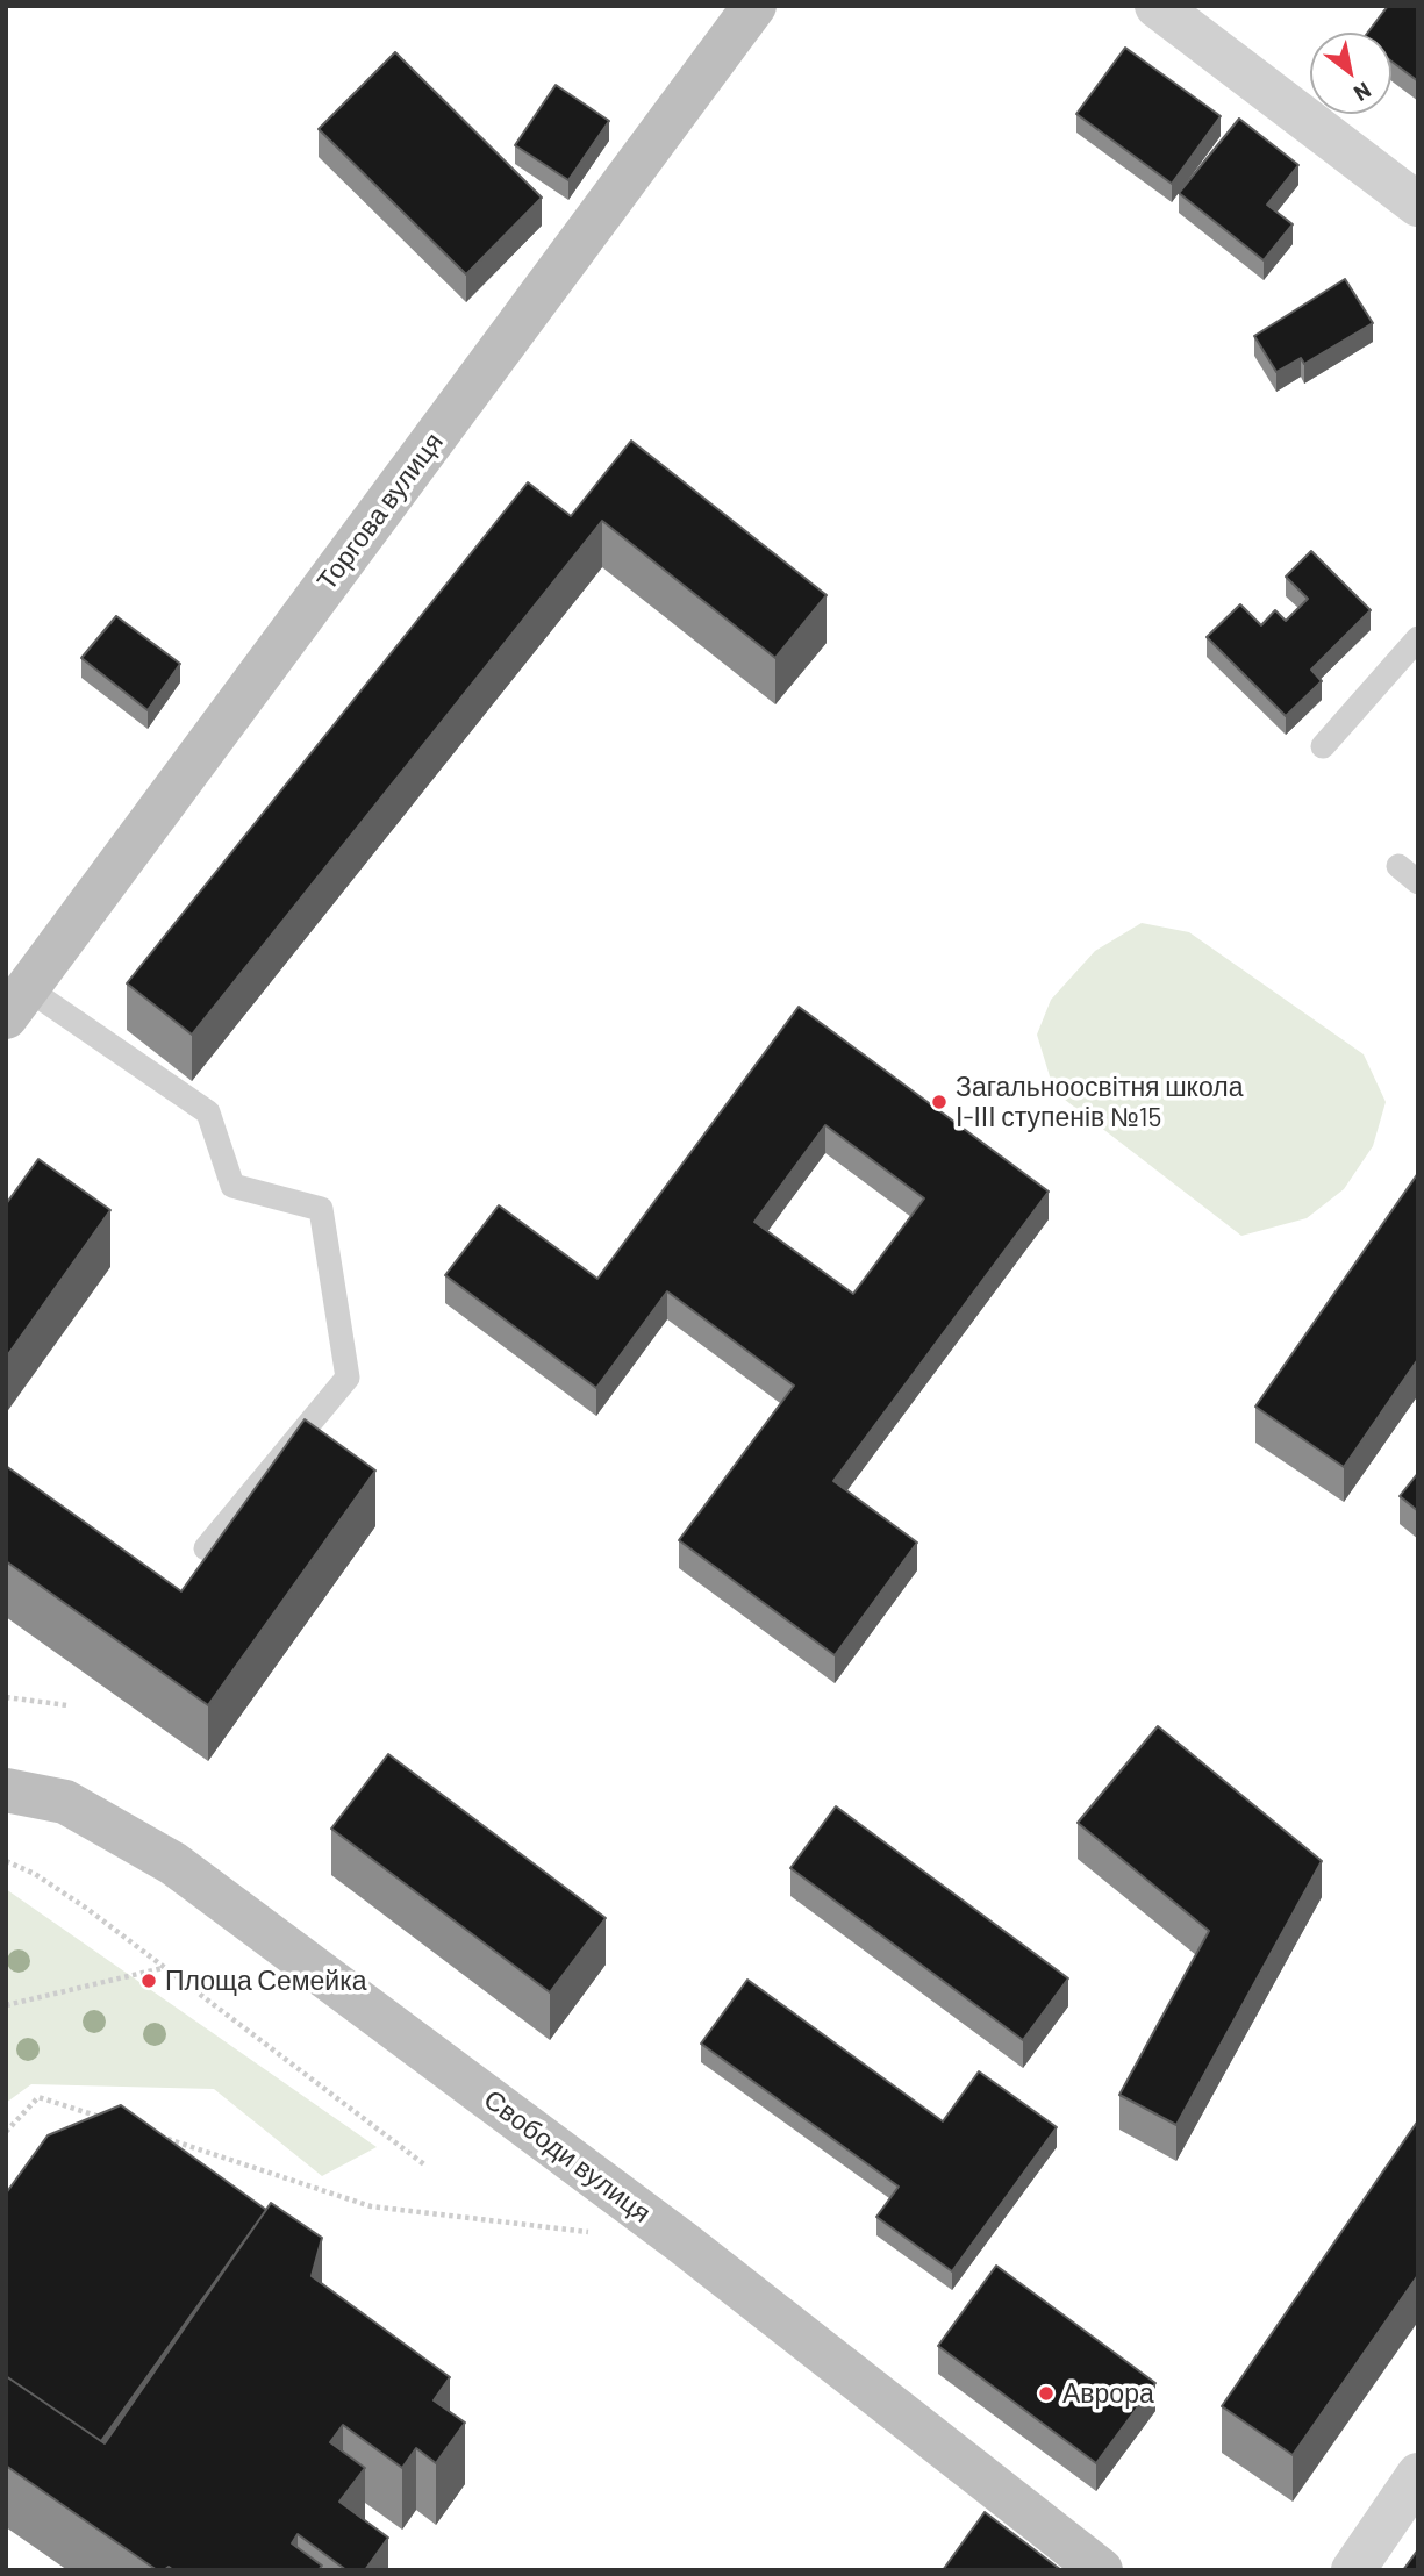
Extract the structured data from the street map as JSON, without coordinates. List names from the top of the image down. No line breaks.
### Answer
{"streets":{"street":["Торгова вулиця","Свободи вулиця"]},"places":["Загальноосвітня школа І-ІІІ ступенів №15","Площа Семейка","Аврора"],"north":"bottom right"}
